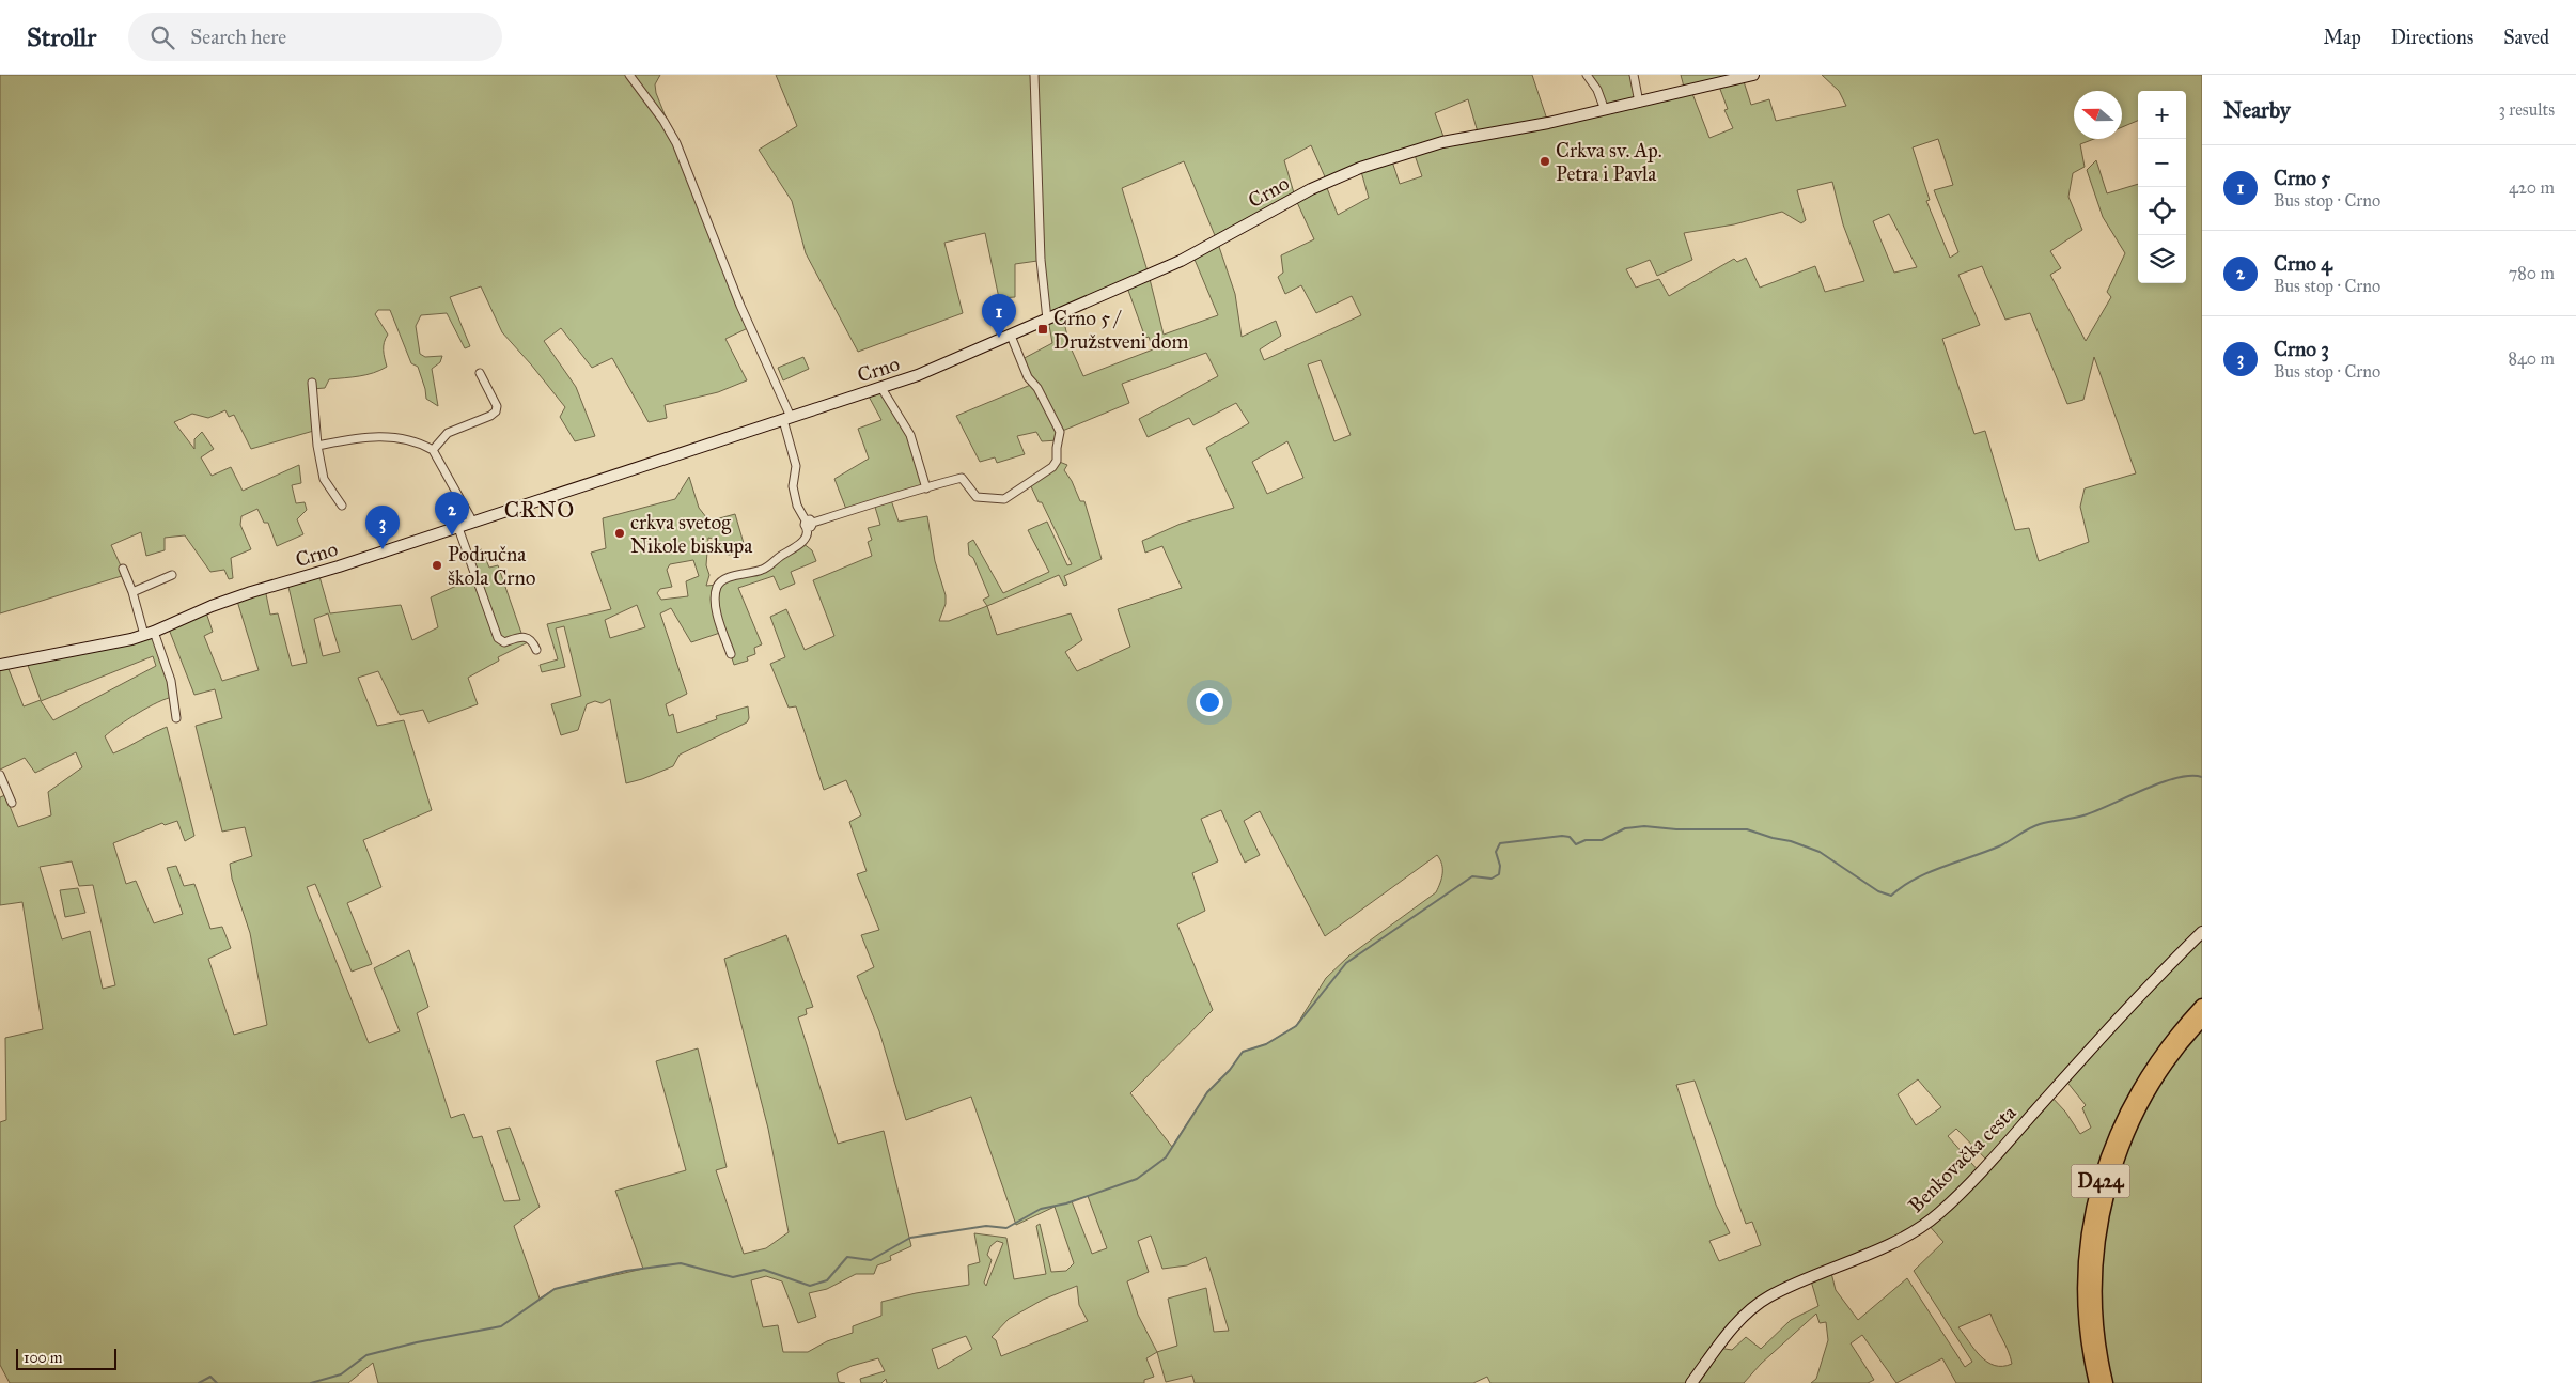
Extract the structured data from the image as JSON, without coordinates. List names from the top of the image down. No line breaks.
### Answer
{"streets":{"highway":["D424"],"street":["Crno","Benkovačka cesta"]},"districts":["CRNO"],"places":{"other":["Crkva sv. Ap. Petra i Pavla","crkva svetog Nikole biskupa","Područna škola Crno"],"transit":["Crno 5 / Družstveni dom"]},"scale_bar":"100 m","north":"left","page":{"header":"Strollr","search":"Search here","nav":["Map","Directions","Saved"],"heading":["Nearby","3 results"],"map_buttons":["+","−"],"list":[{"mark":"1","name":"Crno 5","note":"Bus stop · Crno","value":"420 m"},{"mark":"2","name":"Crno 4","note":"Bus stop · Crno","value":"780 m"},{"mark":"3","name":"Crno 3","note":"Bus stop · Crno","value":"840 m"}],"pins":["1","2","3"],"scale":"100 m"}}
